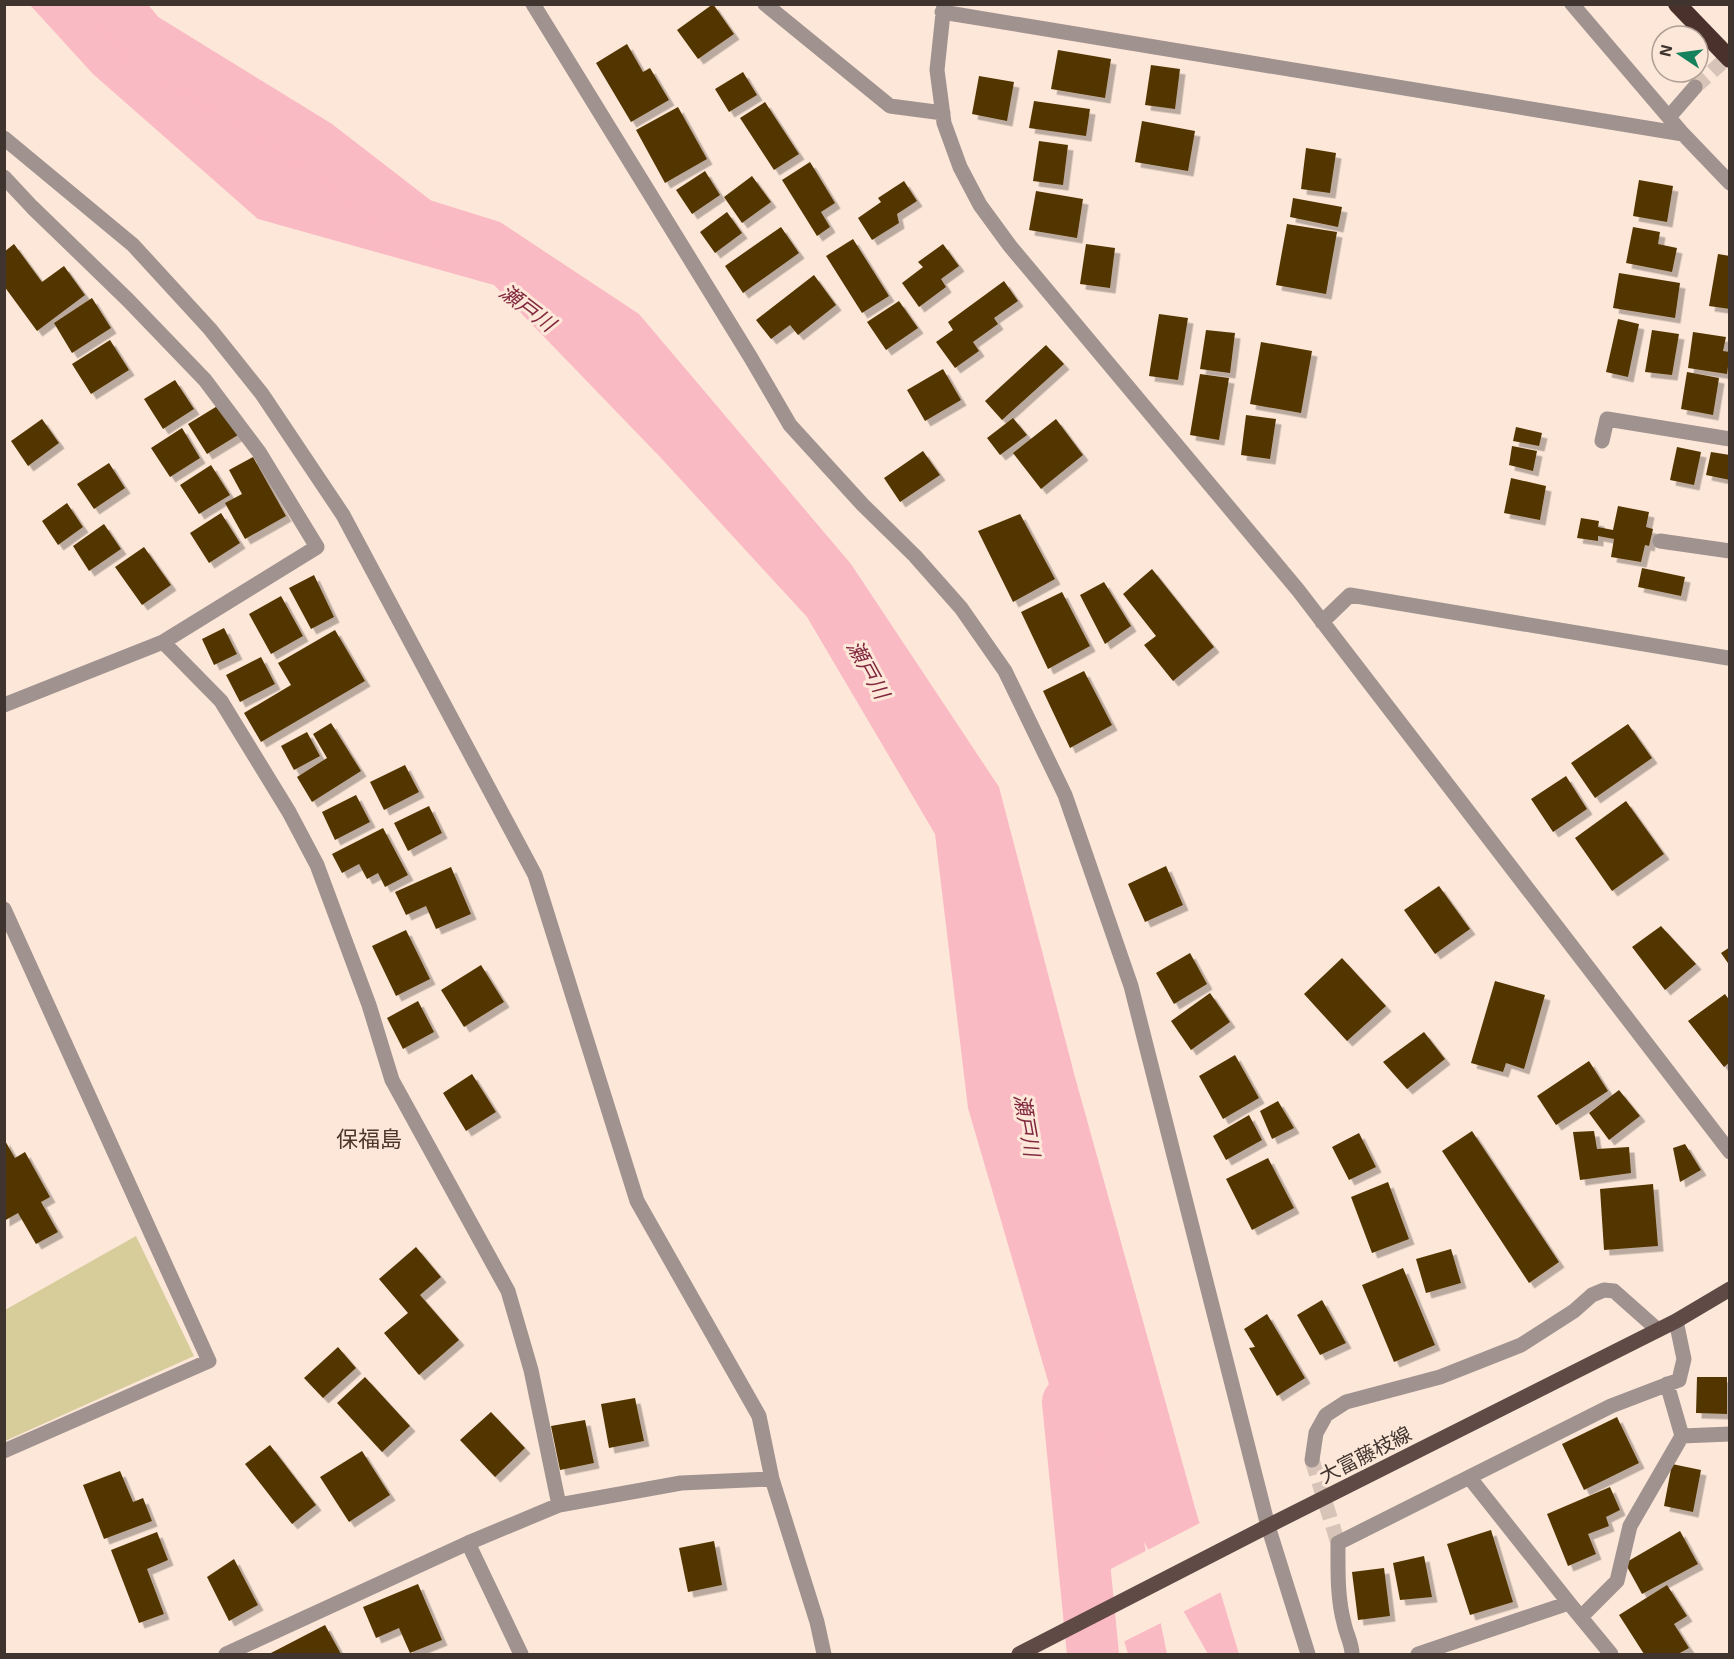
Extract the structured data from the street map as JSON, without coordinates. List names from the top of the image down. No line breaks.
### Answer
{"streets":{"main road":["大富藤枝線"]},"districts":["保福島"],"water":["瀬戸川"],"north":"left"}
